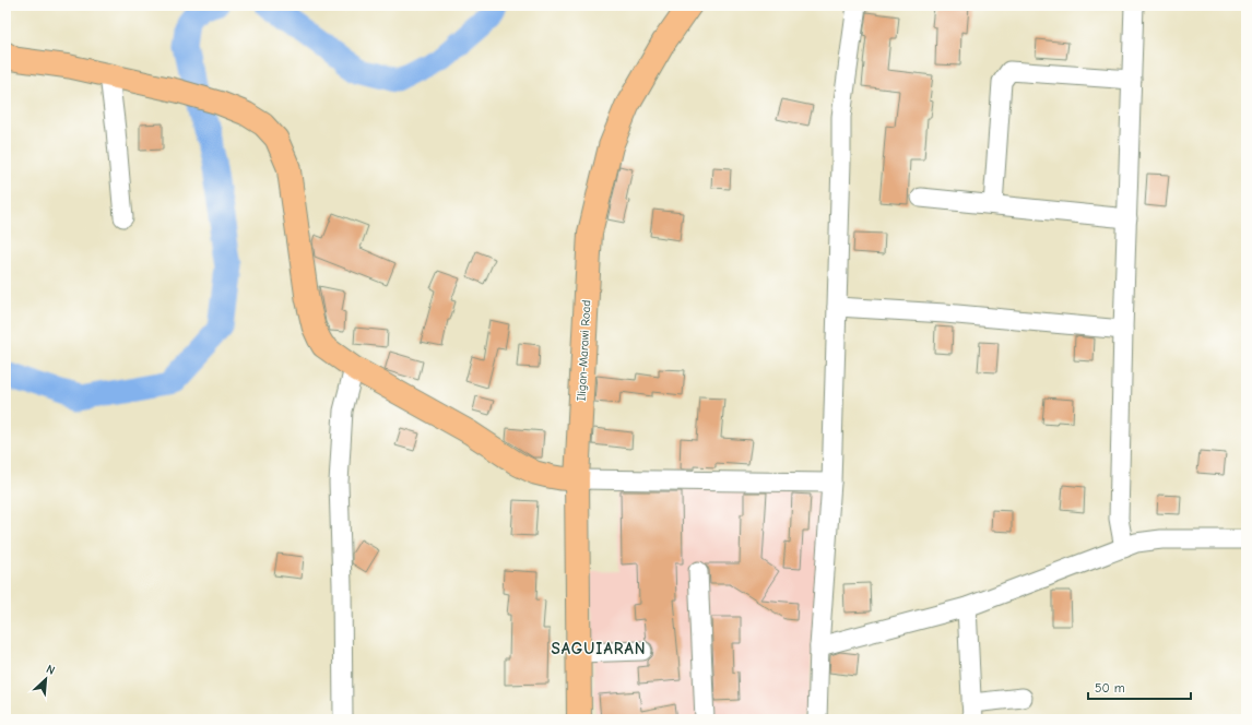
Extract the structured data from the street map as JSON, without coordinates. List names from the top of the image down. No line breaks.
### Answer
{"streets":{"highway":["Iligan-Marawi Road"]},"districts":["SAGUIARAN"],"scale_bar":"50 m","north":"top right"}
